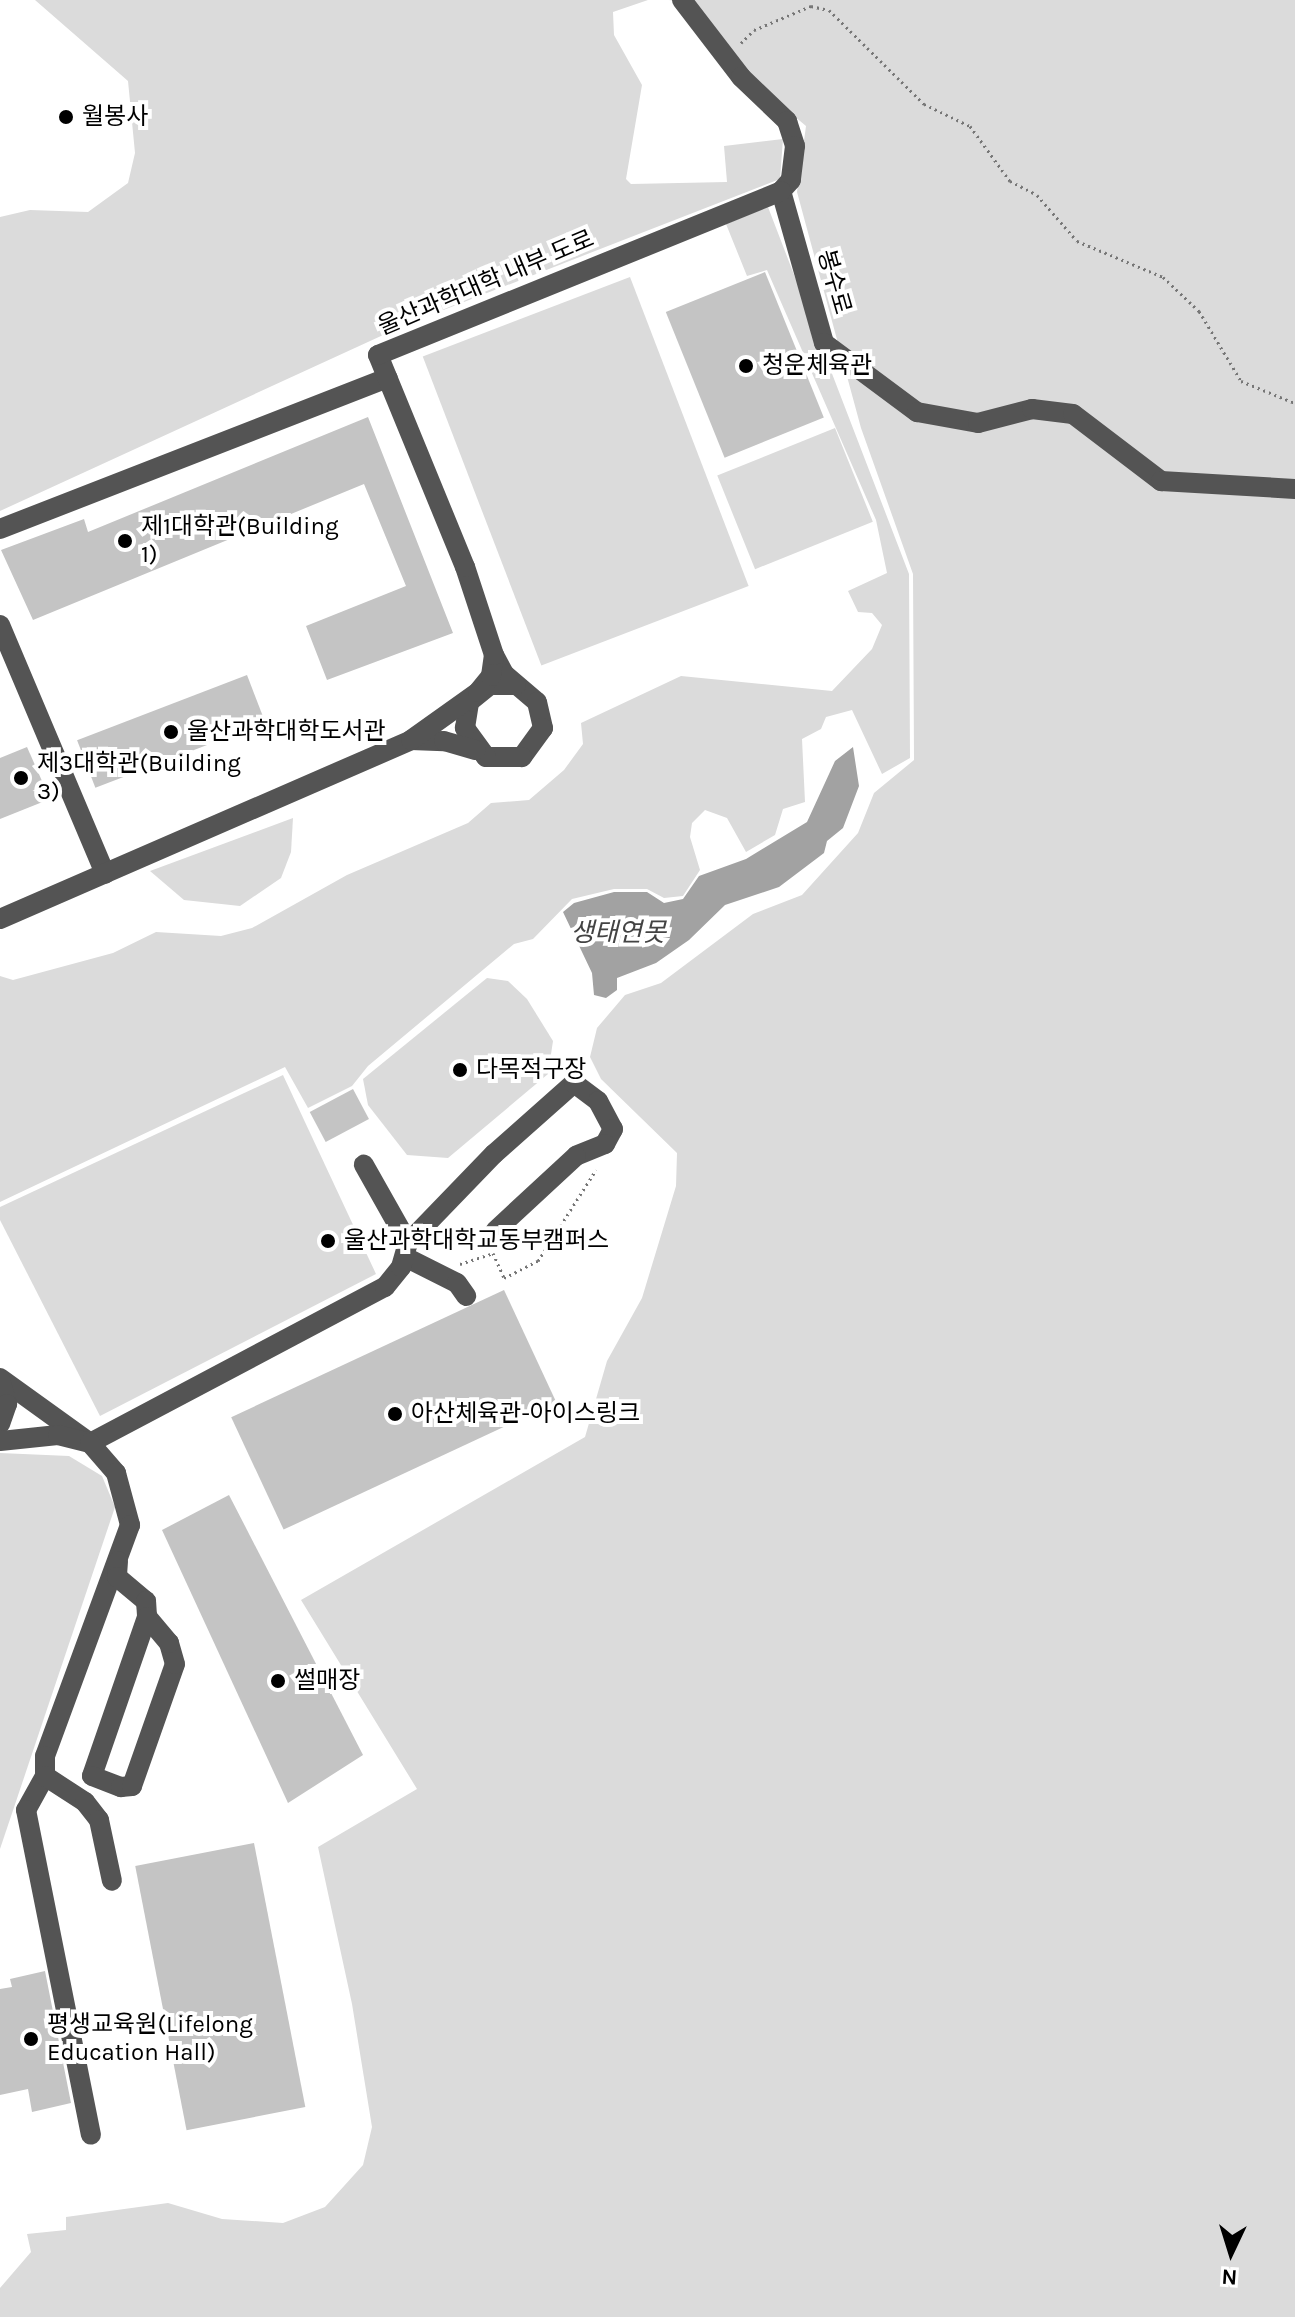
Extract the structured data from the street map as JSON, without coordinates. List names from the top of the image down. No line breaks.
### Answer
{"streets":{"street":["봉수로","울산과학대학 내부 도로"]},"crossings":[["봉수로","울산과학대학 내부 도로"]],"water":["생태연못"],"places":["월봉사","청운체육관","제1대학관(Building 1)","울산과학대학도서관","제3대학관(Building 3)","다목적구장","울산과학대학교동부캠퍼스","아산체육관-아이스링크","썰매장","평생교육원(Lifelong Education Hall)"],"north":"bottom"}
